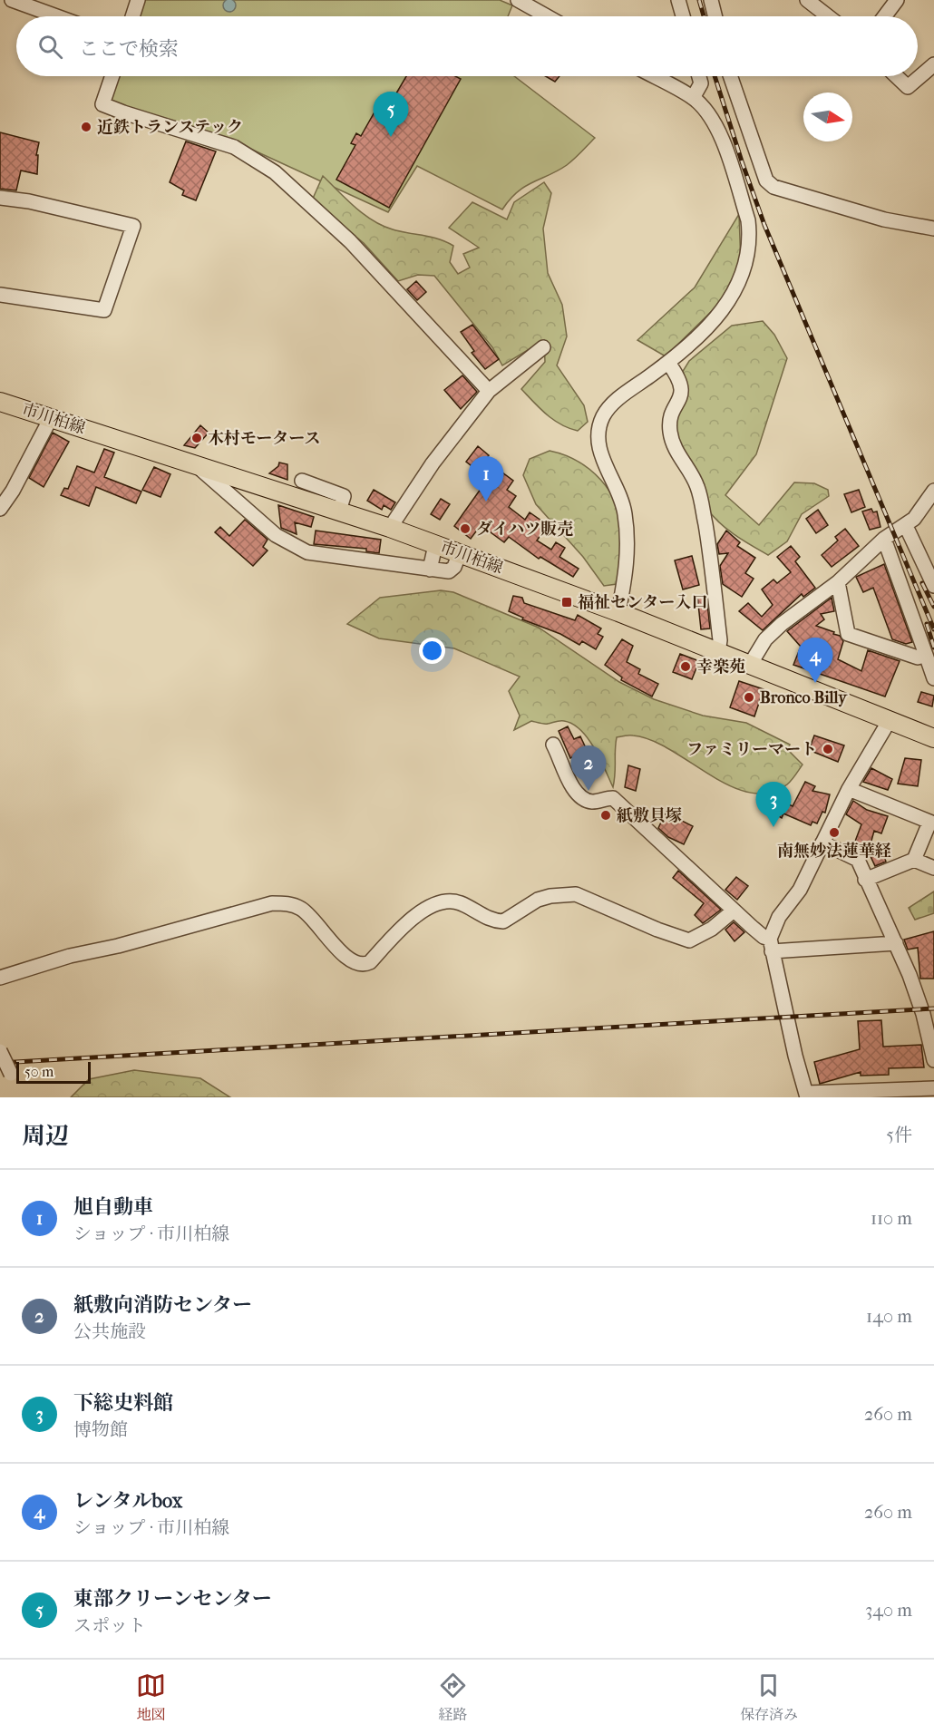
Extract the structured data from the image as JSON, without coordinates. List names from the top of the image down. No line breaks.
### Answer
{"streets":{"main road":["市川柏線"]},"places":{"other":["近鉄トランステック","木村モータース","ダイハツ販売","幸楽苑","Bronco Billy","ファミリーマート","紙敷貝塚","南無妙法蓮華経"],"transit":["福祉センター入口"]},"scale_bar":"50 m","north":"right","page":{"search":"ここで検索","pins":["5","1","4","2","3"],"scale":"50 m","heading":["周辺","5件"],"list":[{"mark":"1","name":"旭自動車","note":"ショップ · 市川柏線","value":"110 m"},{"mark":"2","name":"紙敷向消防センター","note":"公共施設","value":"140 m"},{"mark":"3","name":"下総史料館","note":"博物館","value":"260 m"},{"mark":"4","name":"レンタルbox","note":"ショップ · 市川柏線","value":"260 m"},{"mark":"5","name":"東部クリーンセンター","note":"スポット","value":"340 m"}],"nav":["地図","経路","保存済み"]}}
